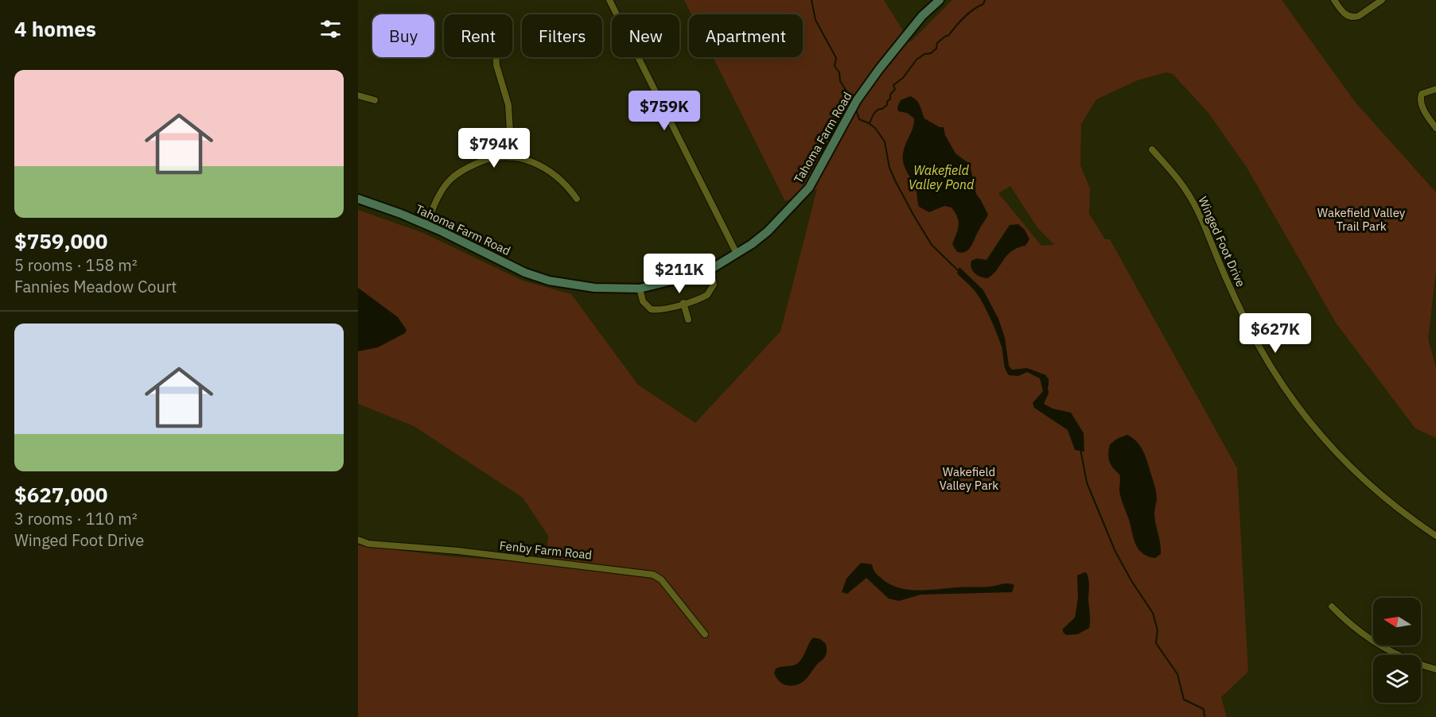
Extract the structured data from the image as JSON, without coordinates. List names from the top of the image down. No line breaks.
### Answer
{"streets":{"street":["Tahoma Farm Road","Winged Foot Drive","Fenby Farm Road"]},"water":["Wakefield Valley Pond"],"parks":["Wakefield Valley Trail Park","Wakefield Valley Park"],"north":"left","page":{"heading":"4 homes","chip":["Buy","Rent","Filters","New","Apartment"],"list":[{"name":"$759,000","note":"5 rooms · 158 m² · Fannies Meadow Court"},{"name":"$627,000","note":"3 rooms · 110 m² · Winged Foot Drive"}],"price":["$759K","$794K","$211K","$627K"]}}
